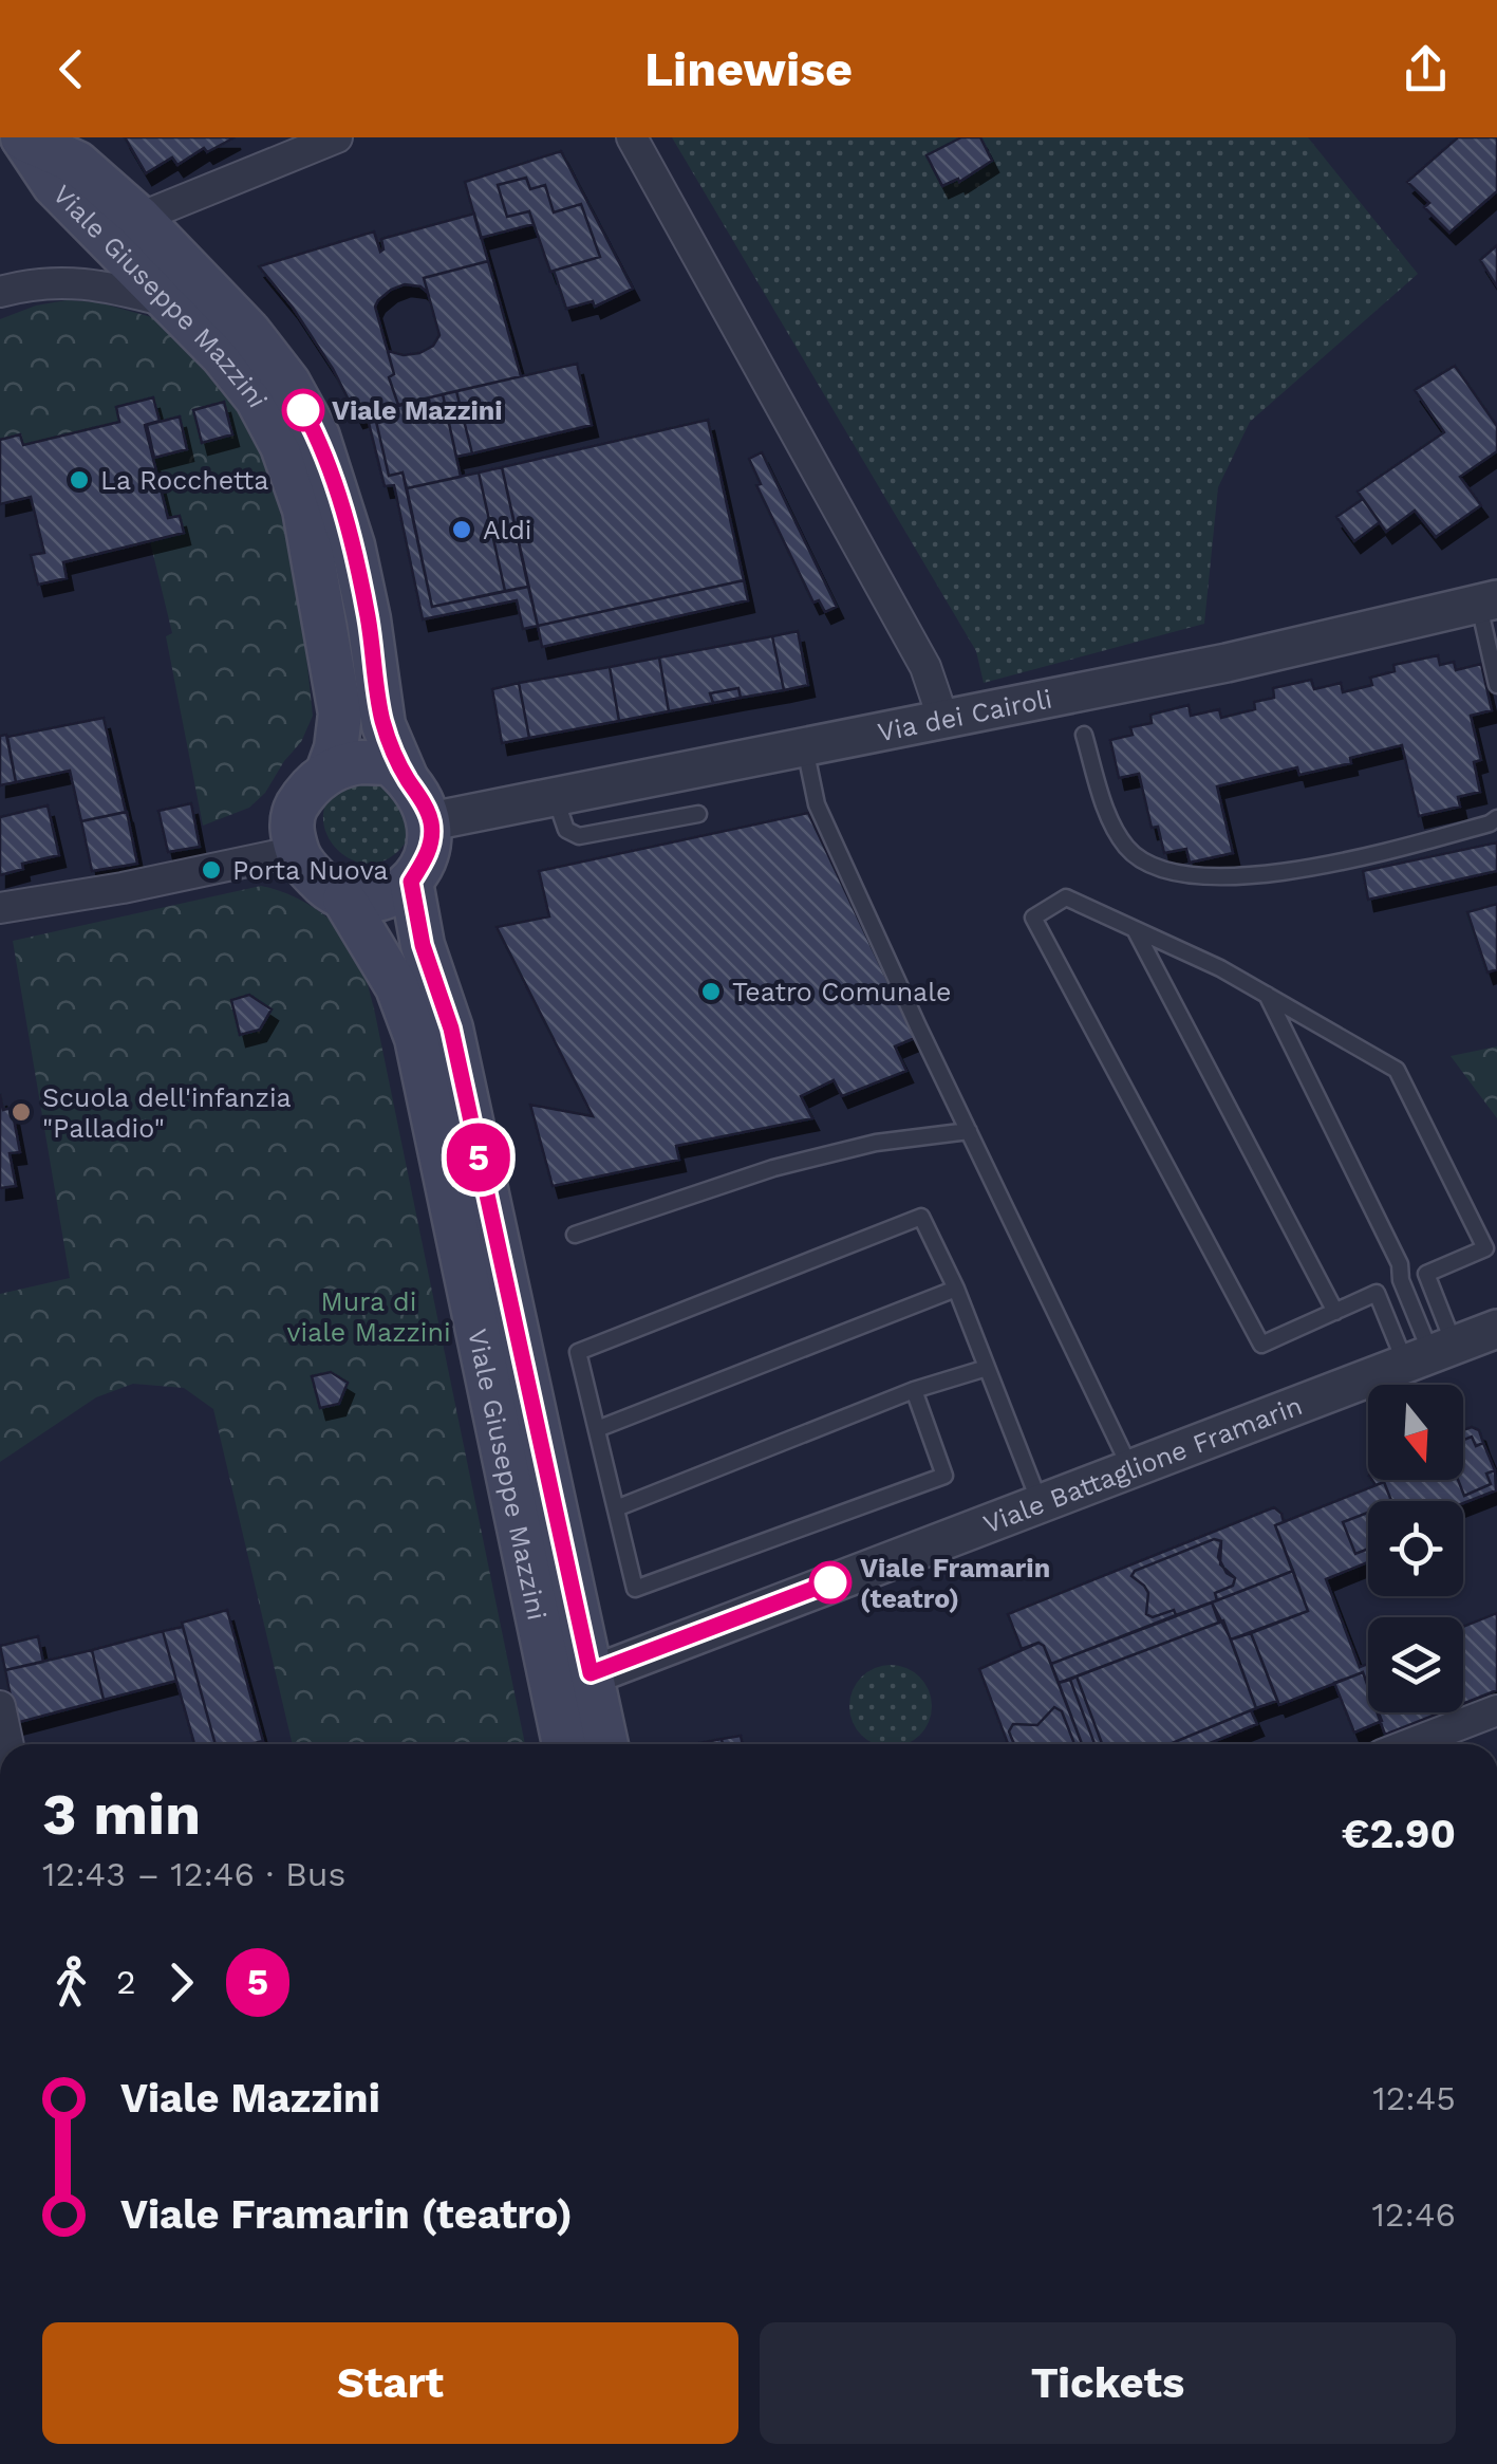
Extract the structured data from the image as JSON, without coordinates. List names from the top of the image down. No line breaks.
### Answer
{"streets":{"main road":["Viale Giuseppe Mazzini"],"street":["Via dei Cairoli","Viale Battaglione Framarin"]},"crossings":[["Viale Giuseppe Mazzini","Via dei Cairoli"],["Viale Giuseppe Mazzini","Viale Battaglione Framarin"]],"parks":["Mura di viale Mazzini"],"places":["Viale Mazzini","La Rocchetta","Aldi","Porta Nuova","Teatro Comunale","Scuola dell'infanzia \"Palladio\"","Viale Framarin (teatro)"],"lines":["bus line 5"],"north":"bottom","page":{"header":"Linewise","on_map":"5","heading":["3 min","12:43 – 12:46 · Bus","€2.90"],"legs":["2","5"],"list":[{"name":"Viale Mazzini","value":"12:45"},{"name":"Viale Framarin (teatro)","value":"12:46"}],"buttons":["Start","Tickets"]}}
